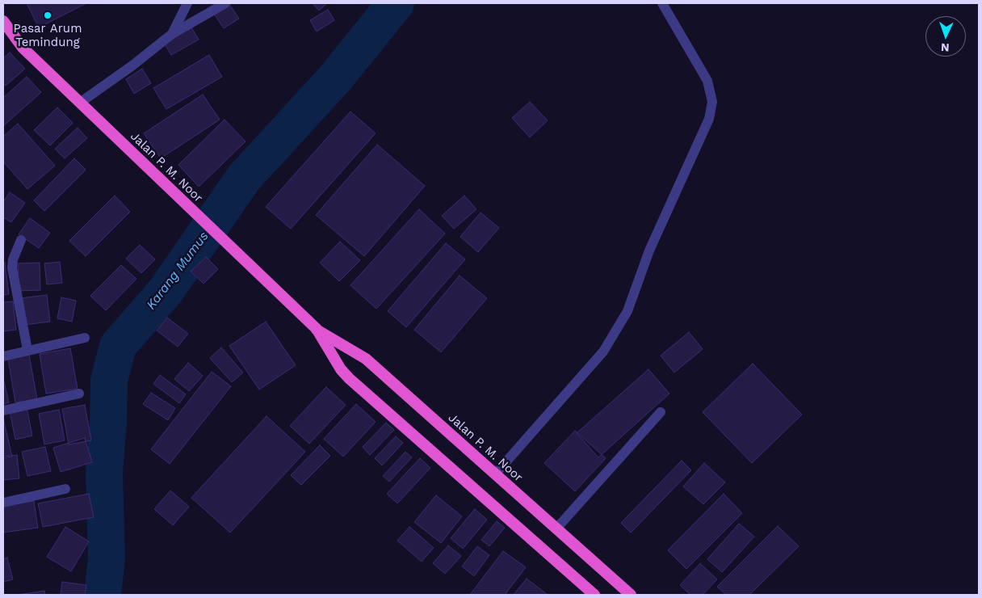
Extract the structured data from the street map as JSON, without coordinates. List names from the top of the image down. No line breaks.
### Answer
{"streets":{"highway":["Jalan P. M. Noor"]},"water":["Karang Mumus"],"places":["Pasar Arum Temindung"],"north":"bottom"}
